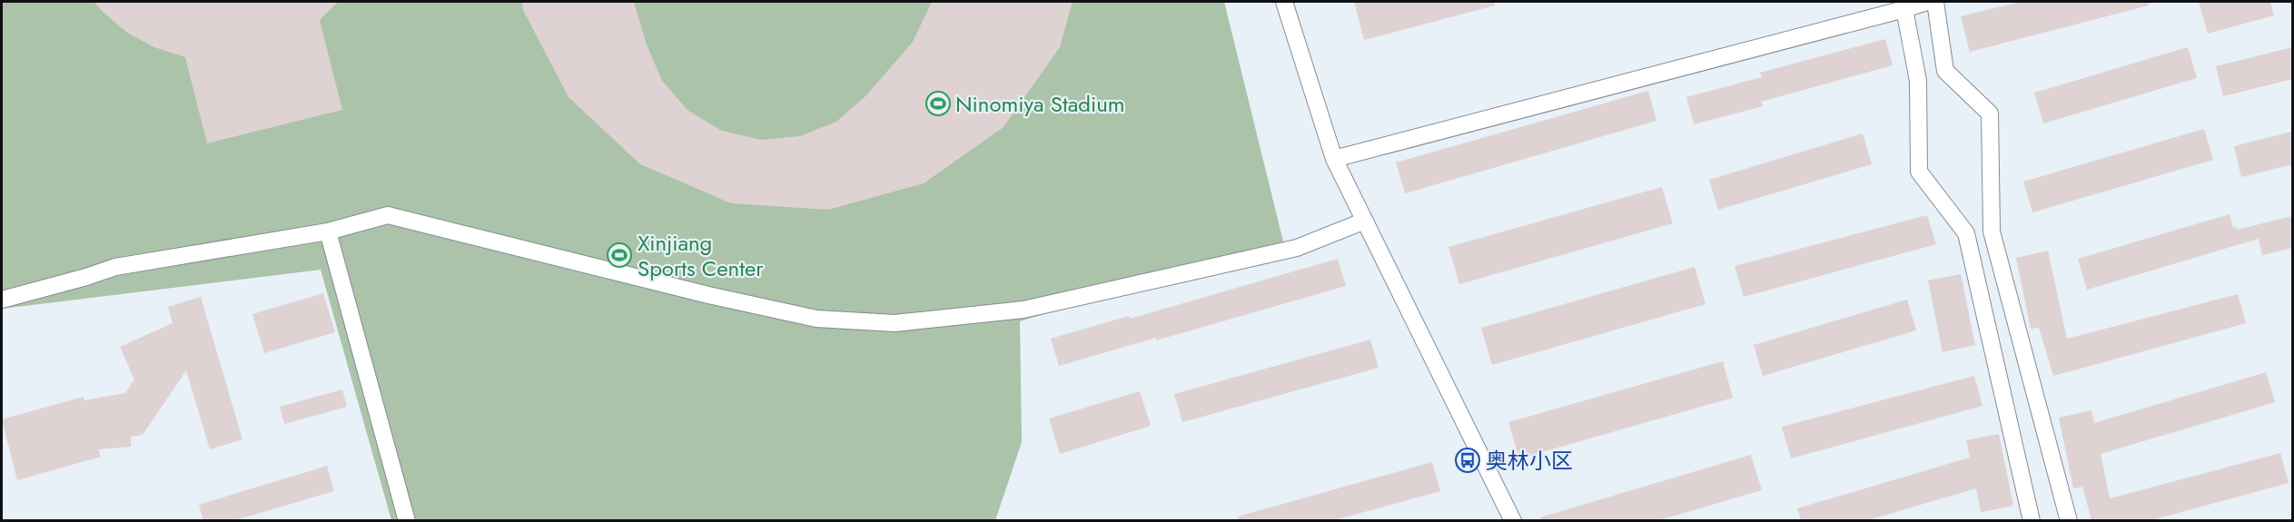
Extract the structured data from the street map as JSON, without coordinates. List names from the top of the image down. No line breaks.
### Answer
{"places":{"sports":["Ninomiya Stadium","Xinjiang Sports Center"],"bus stop":["奥林小区"]}}
